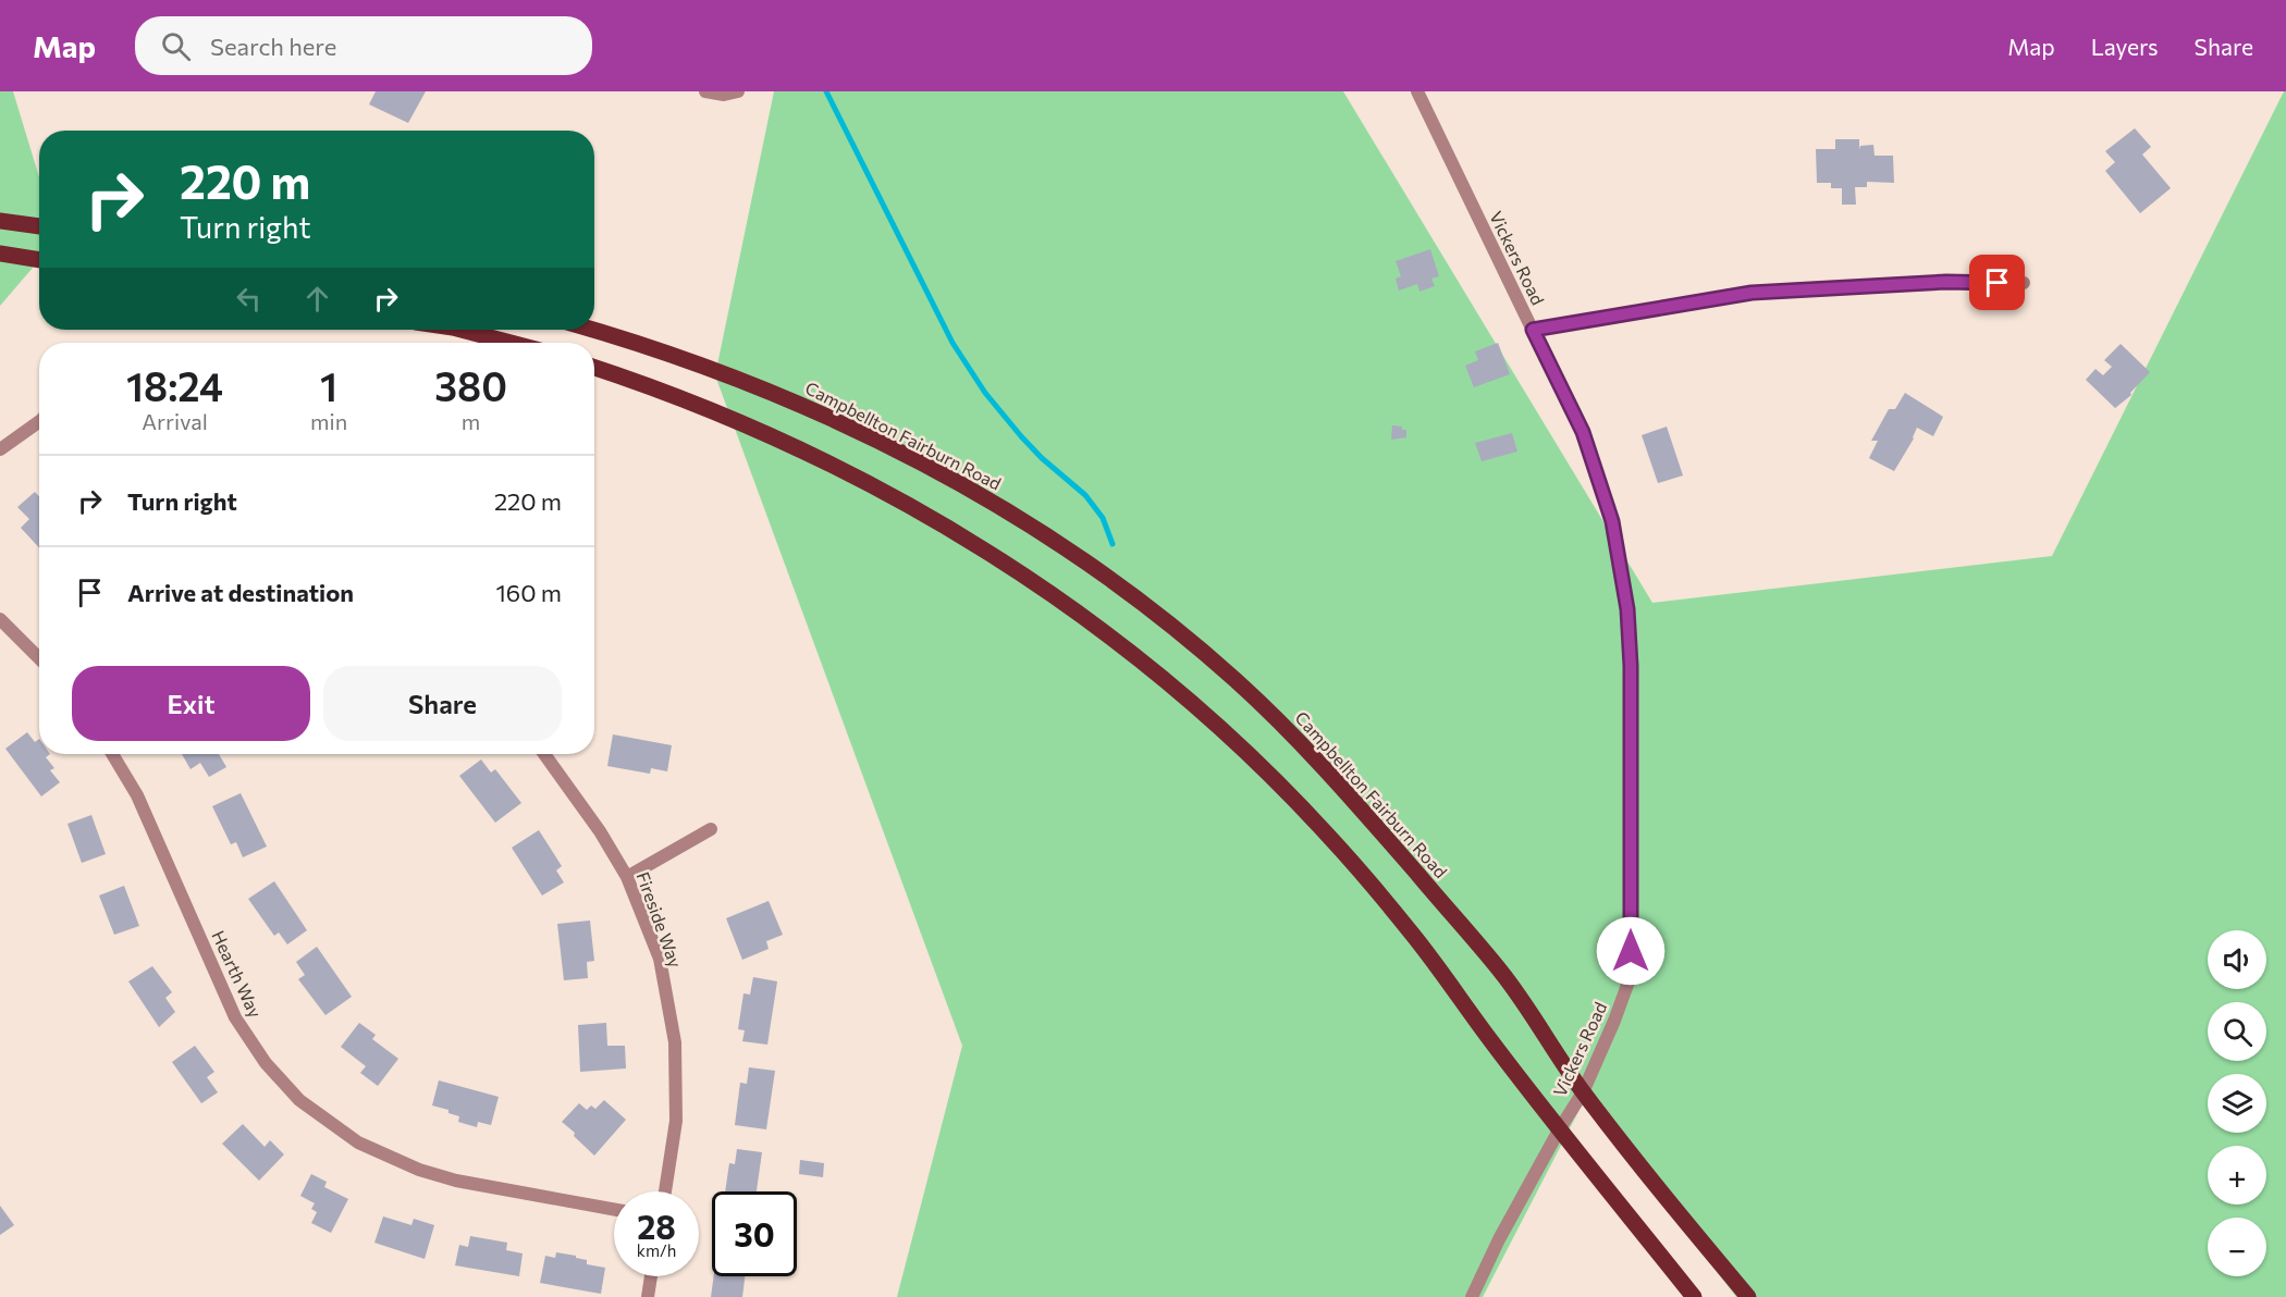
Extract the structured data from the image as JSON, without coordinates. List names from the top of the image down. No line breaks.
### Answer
{"streets":{"main road":["Campbellton Fairburn Road"],"street":["Vickers Road","Fireside Way","Hearth Way"]},"crossings":[["Vickers Road","Campbellton Fairburn Road"]],"page":{"header":"Map","search":"Search here","nav":["Map","Layers","Share"],"turn":["220 m","Turn right"],"eta":["18:24","Arrival","1","min","380","m"],"list":[{"name":"Turn right","value":"220 m"},{"name":"Arrive at destination","value":"160 m"}],"buttons":["Exit","Share"],"map_buttons":["+","−"],"speed":"28 km/h","limit":"30"}}
